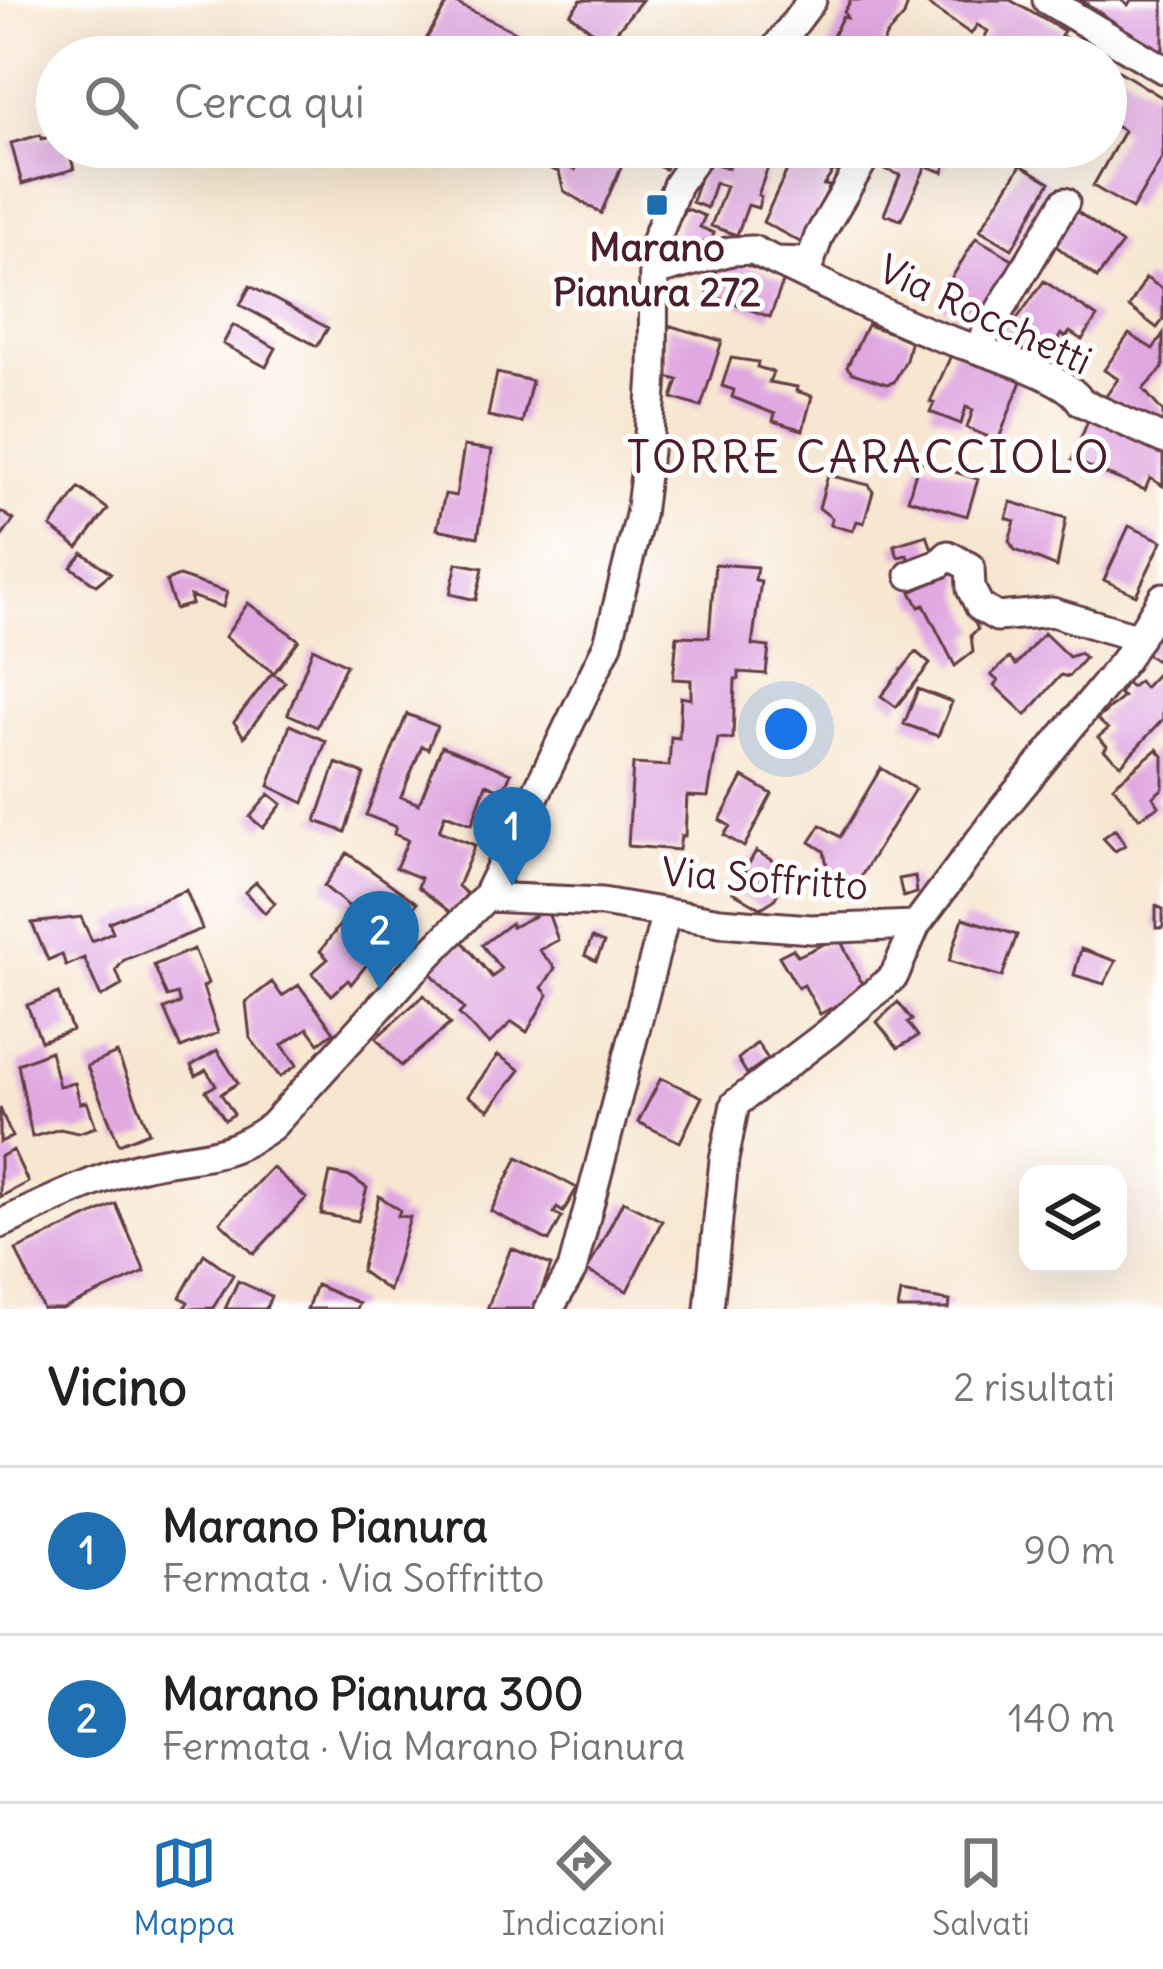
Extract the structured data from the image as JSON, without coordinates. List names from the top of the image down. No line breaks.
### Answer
{"streets":{"street":["Via Rocchetti","Via Soffritto"]},"districts":["TORRE CARACCIOLO"],"places":{"transit":["Marano Pianura 272"]},"page":{"search":"Cerca qui","pins":["1","2"],"heading":["Vicino","2 risultati"],"list":[{"mark":"1","name":"Marano Pianura","note":"Fermata · Via Soffritto","value":"90 m"},{"mark":"2","name":"Marano Pianura 300","note":"Fermata · Via Marano Pianura","value":"140 m"}],"nav":["Mappa","Indicazioni","Salvati"]}}
